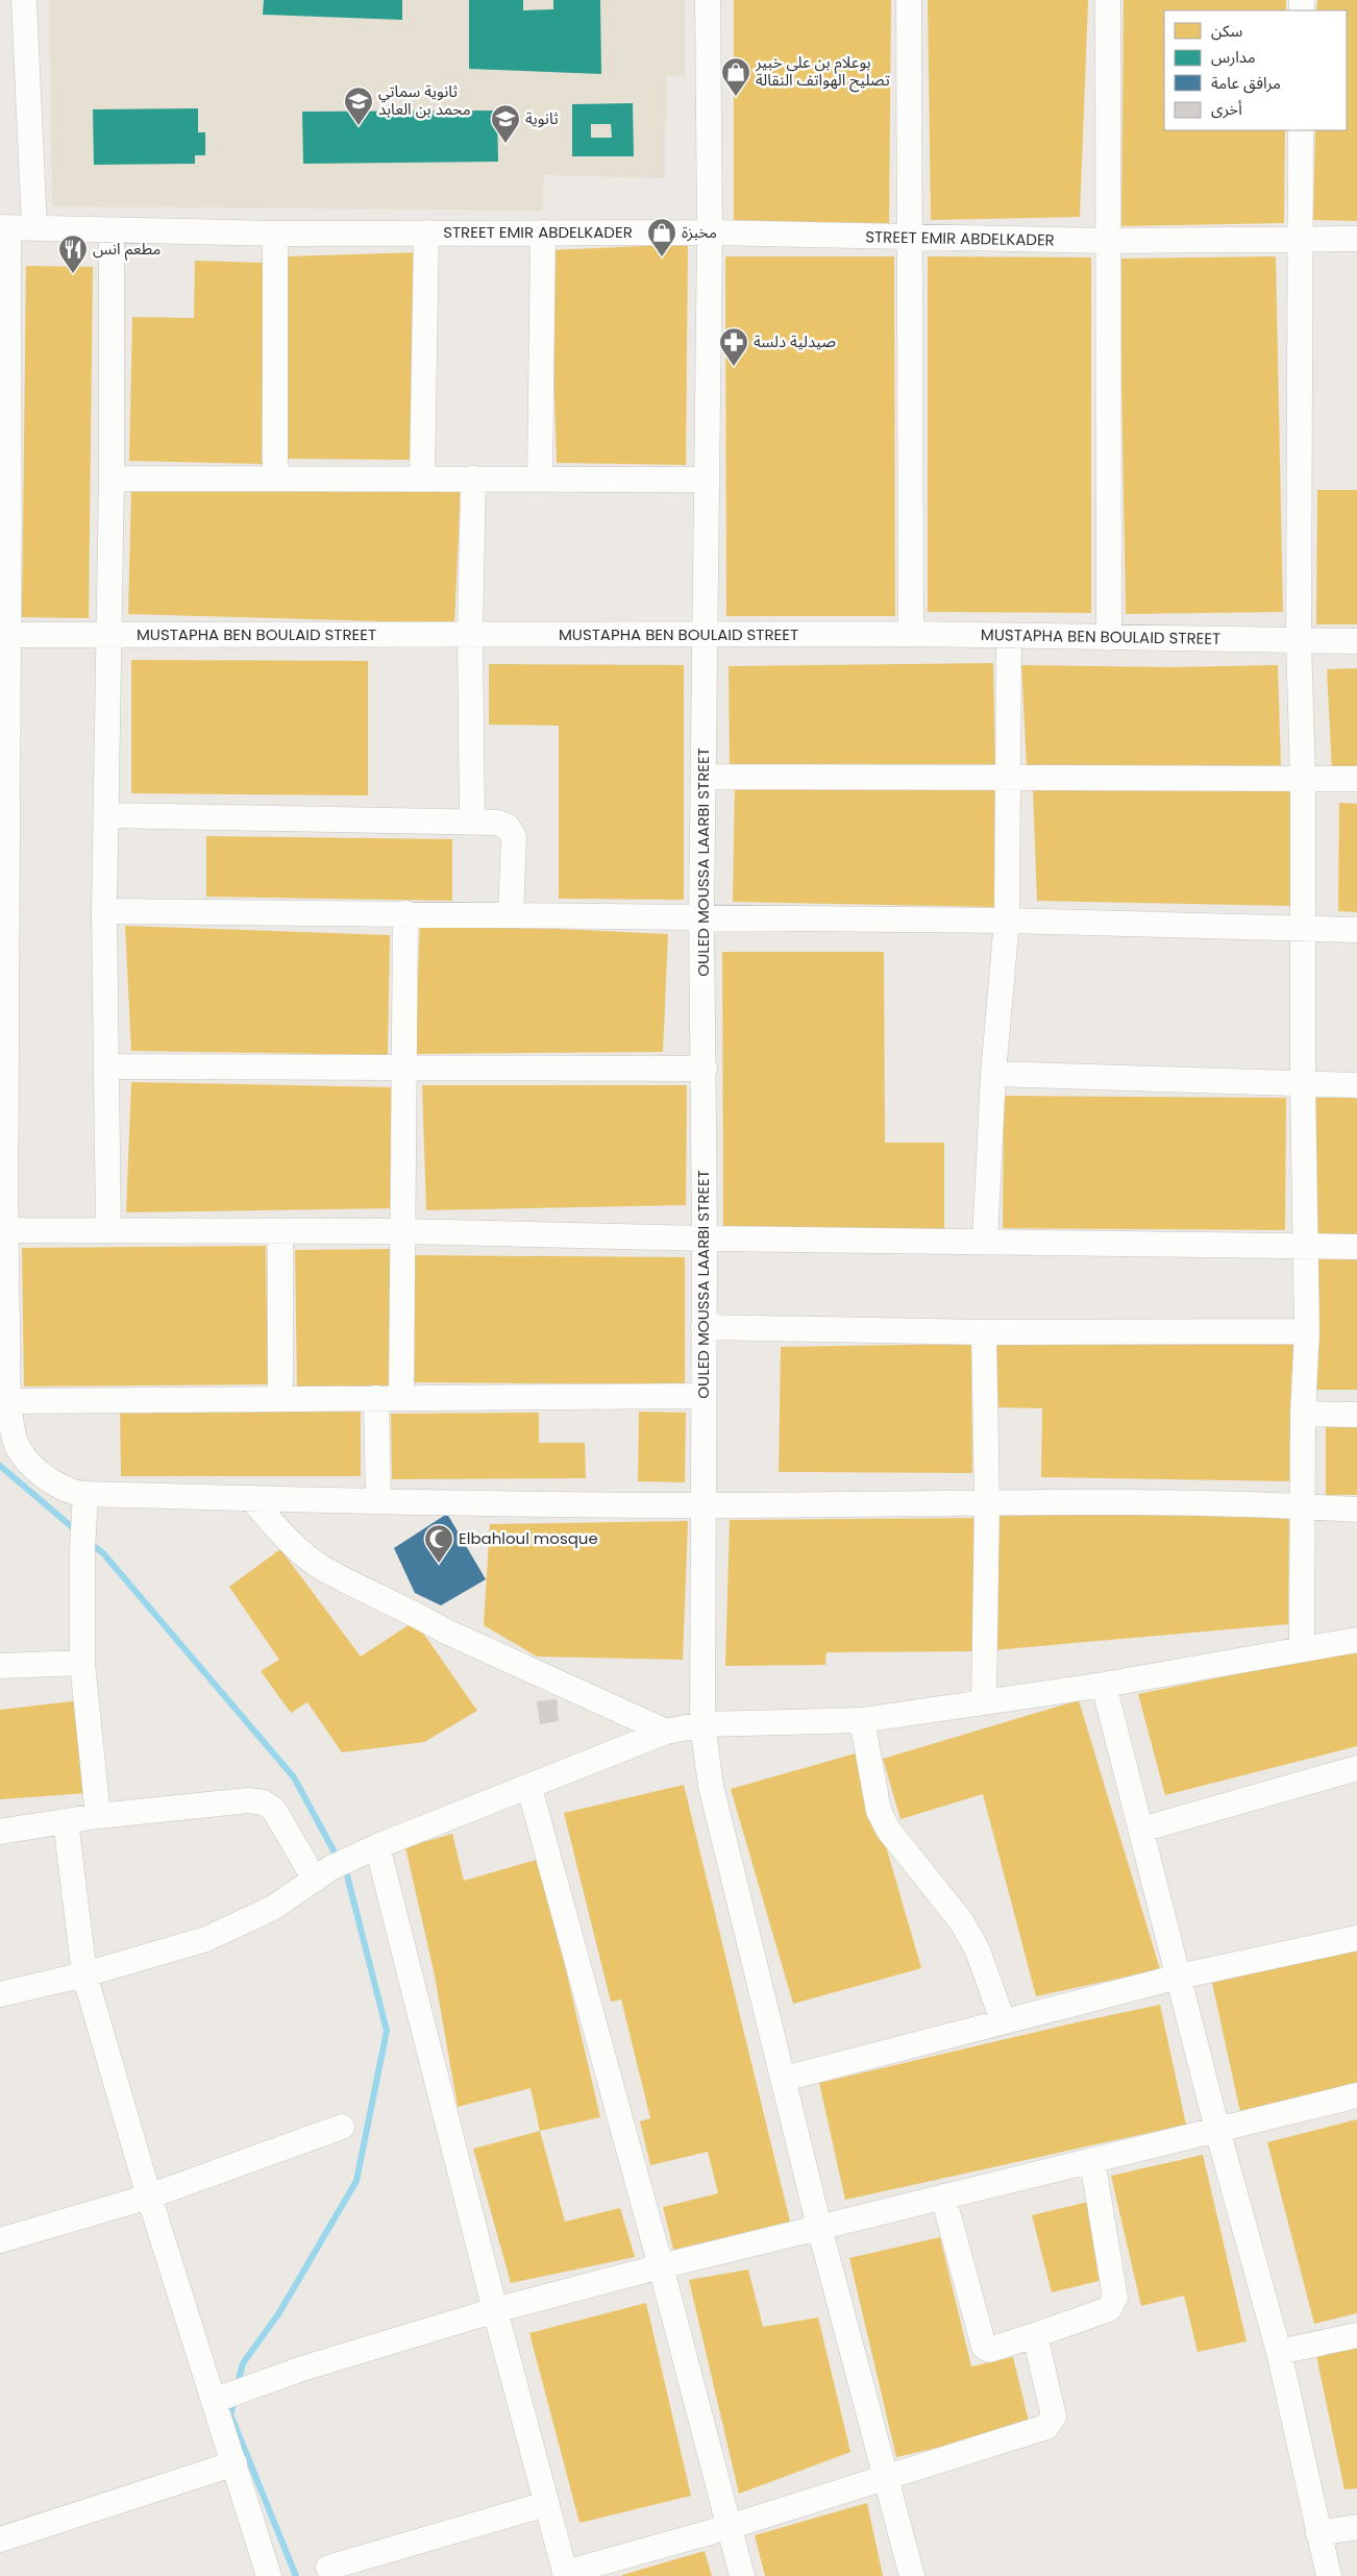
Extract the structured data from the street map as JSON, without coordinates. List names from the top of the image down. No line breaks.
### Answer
{"streets":{"street":["STREET EMIR ABDELKADER","MUSTAPHA BEN BOULAID STREET","OULED MOUSSA LAARBI STREET"]},"crossings":[["STREET EMIR ABDELKADER","OULED MOUSSA LAARBI STREET"],["MUSTAPHA BEN BOULAID STREET","OULED MOUSSA LAARBI STREET"]],"places":{"shop":["بوعلام بن علي خبير تصليح الهواتف النقالة","مخبزة"],"school or university":["ثانوية سماتي محمد بن العابد","ثانوية"],"restaurant":["مطعم انس"],"pharmacy":["صيدلية دلسة"],"mosque":["Elbahloul mosque"]},"legend":["سكن","مدارس","مرافق عامة","أخرى"]}
